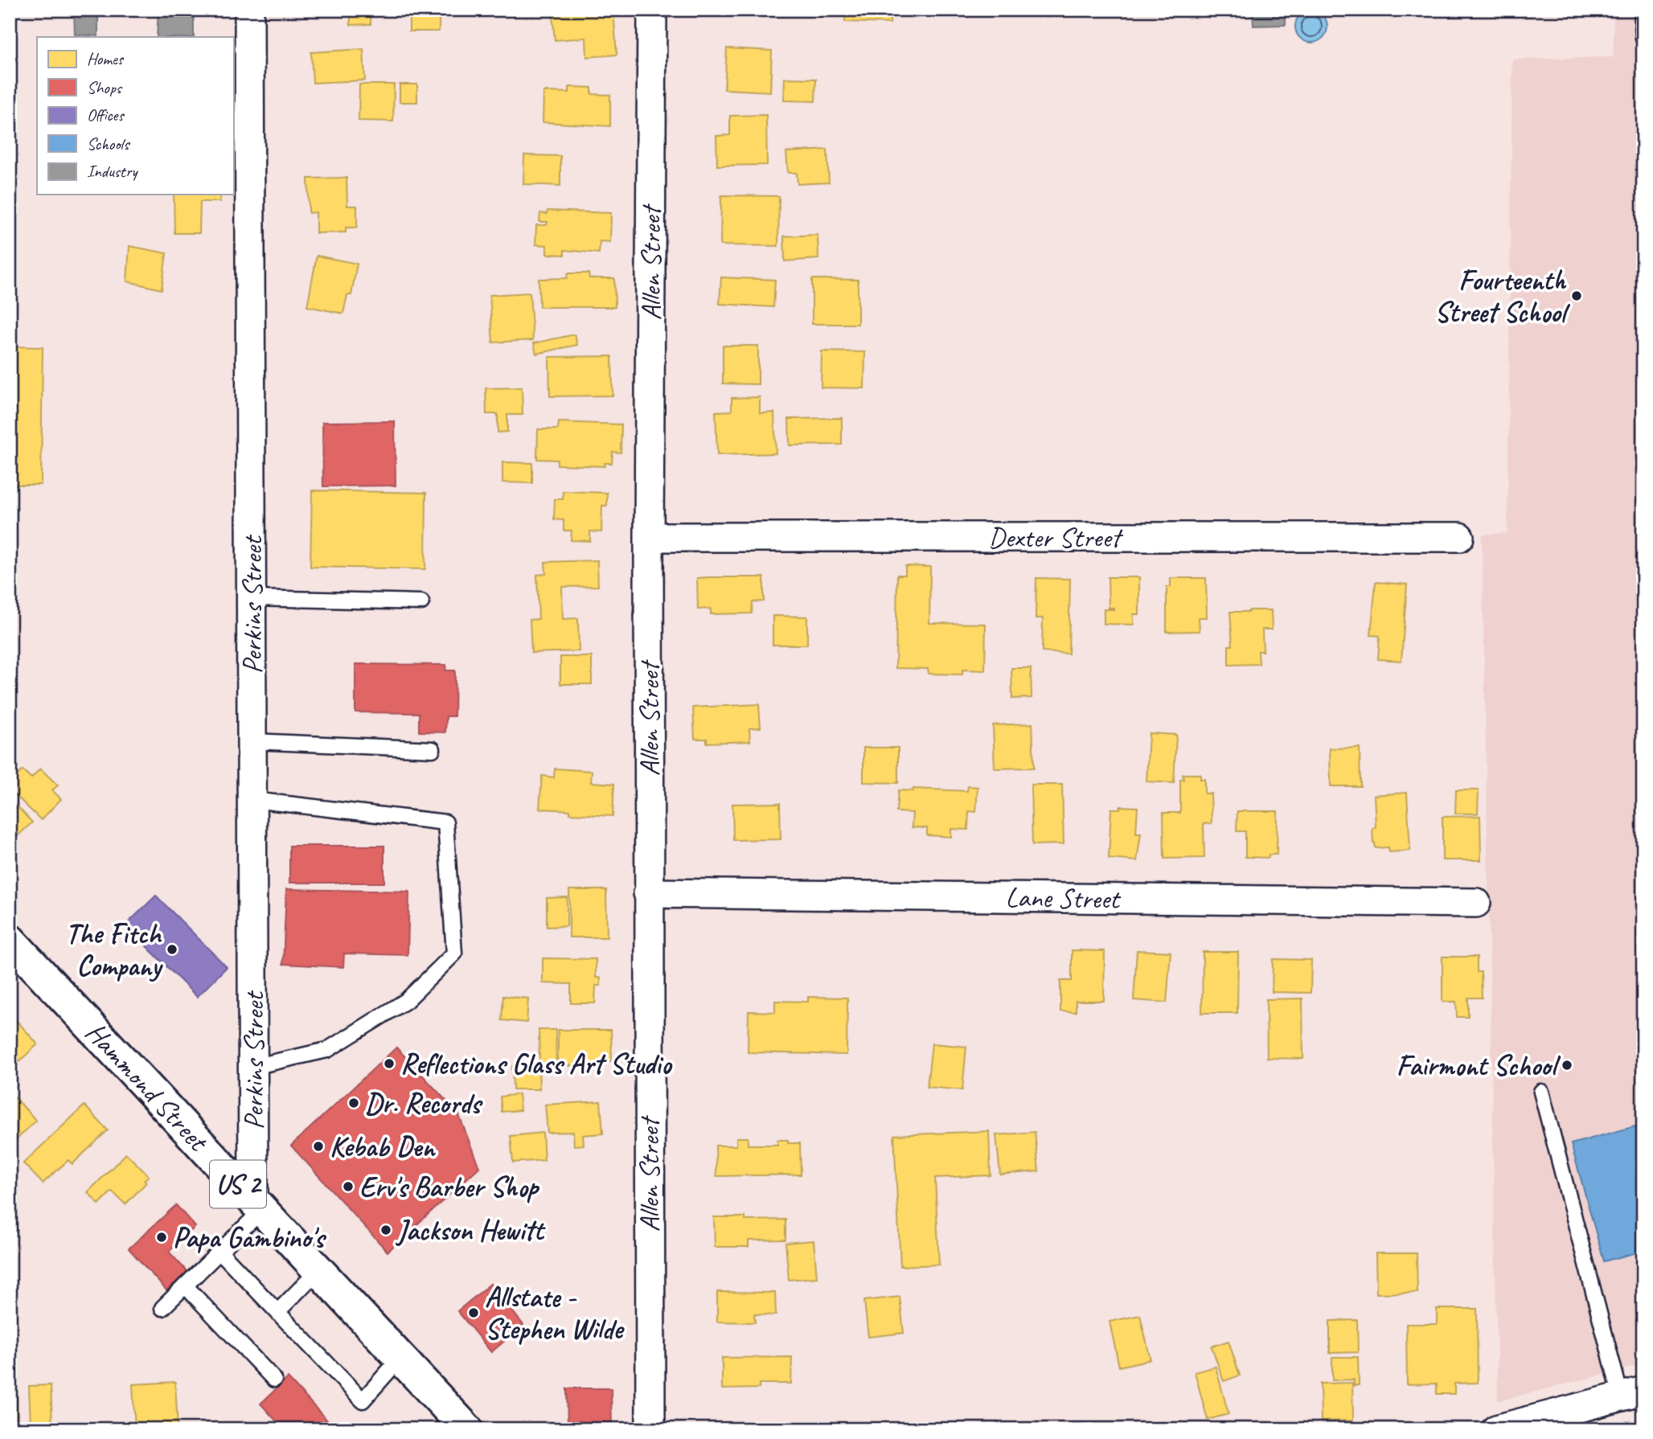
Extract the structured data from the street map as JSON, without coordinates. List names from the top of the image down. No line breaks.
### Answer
{"streets":{"main road":["Hammond Street","US 2"],"street":["Allen Street","Dexter Street","Perkins Street","Lane Street"]},"crossings":[["Allen Street","Dexter Street"],["Allen Street","Lane Street"],["Perkins Street","Hammond Street"]],"places":["Fourteenth Street School","The Fitch Company","Reflections Glass Art Studio","Fairmont School","Dr. Records","Kebab Den","Erv's Barber Shop","Jackson Hewitt","Papa Gambino's","Allstate - Stephen Wilde"],"legend":["Homes","Shops","Offices","Schools","Industry"]}
